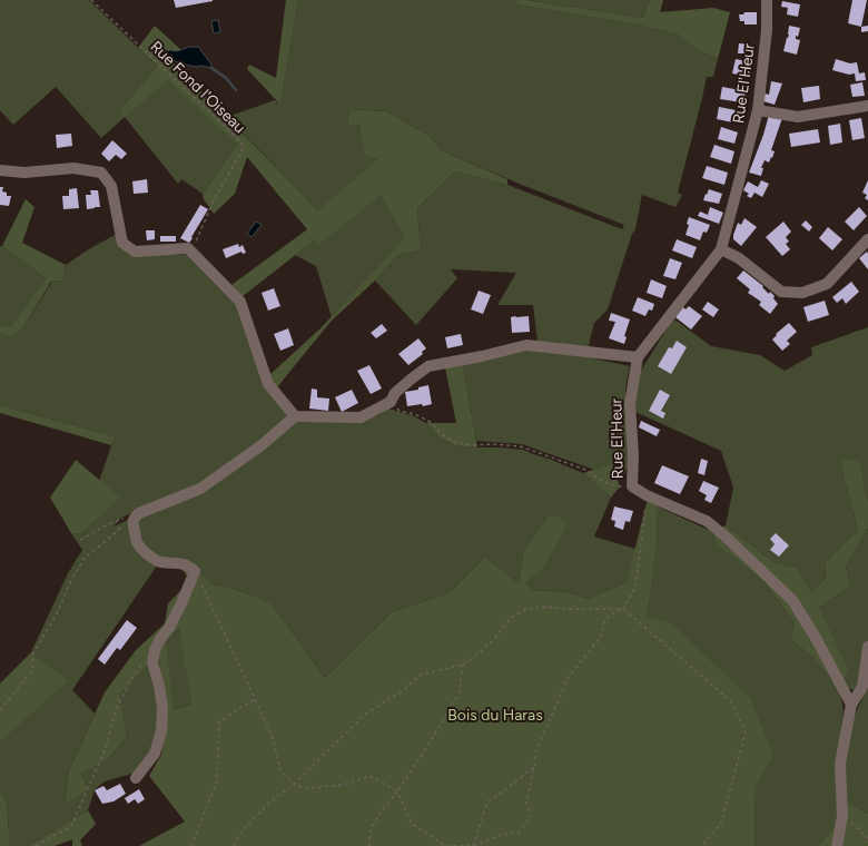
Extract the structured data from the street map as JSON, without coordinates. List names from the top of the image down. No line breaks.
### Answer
{"streets":{"street":["Rue El'Heur"],"path":["Rue Fond l'Oiseau"]},"parks":["Bois du Haras"]}
